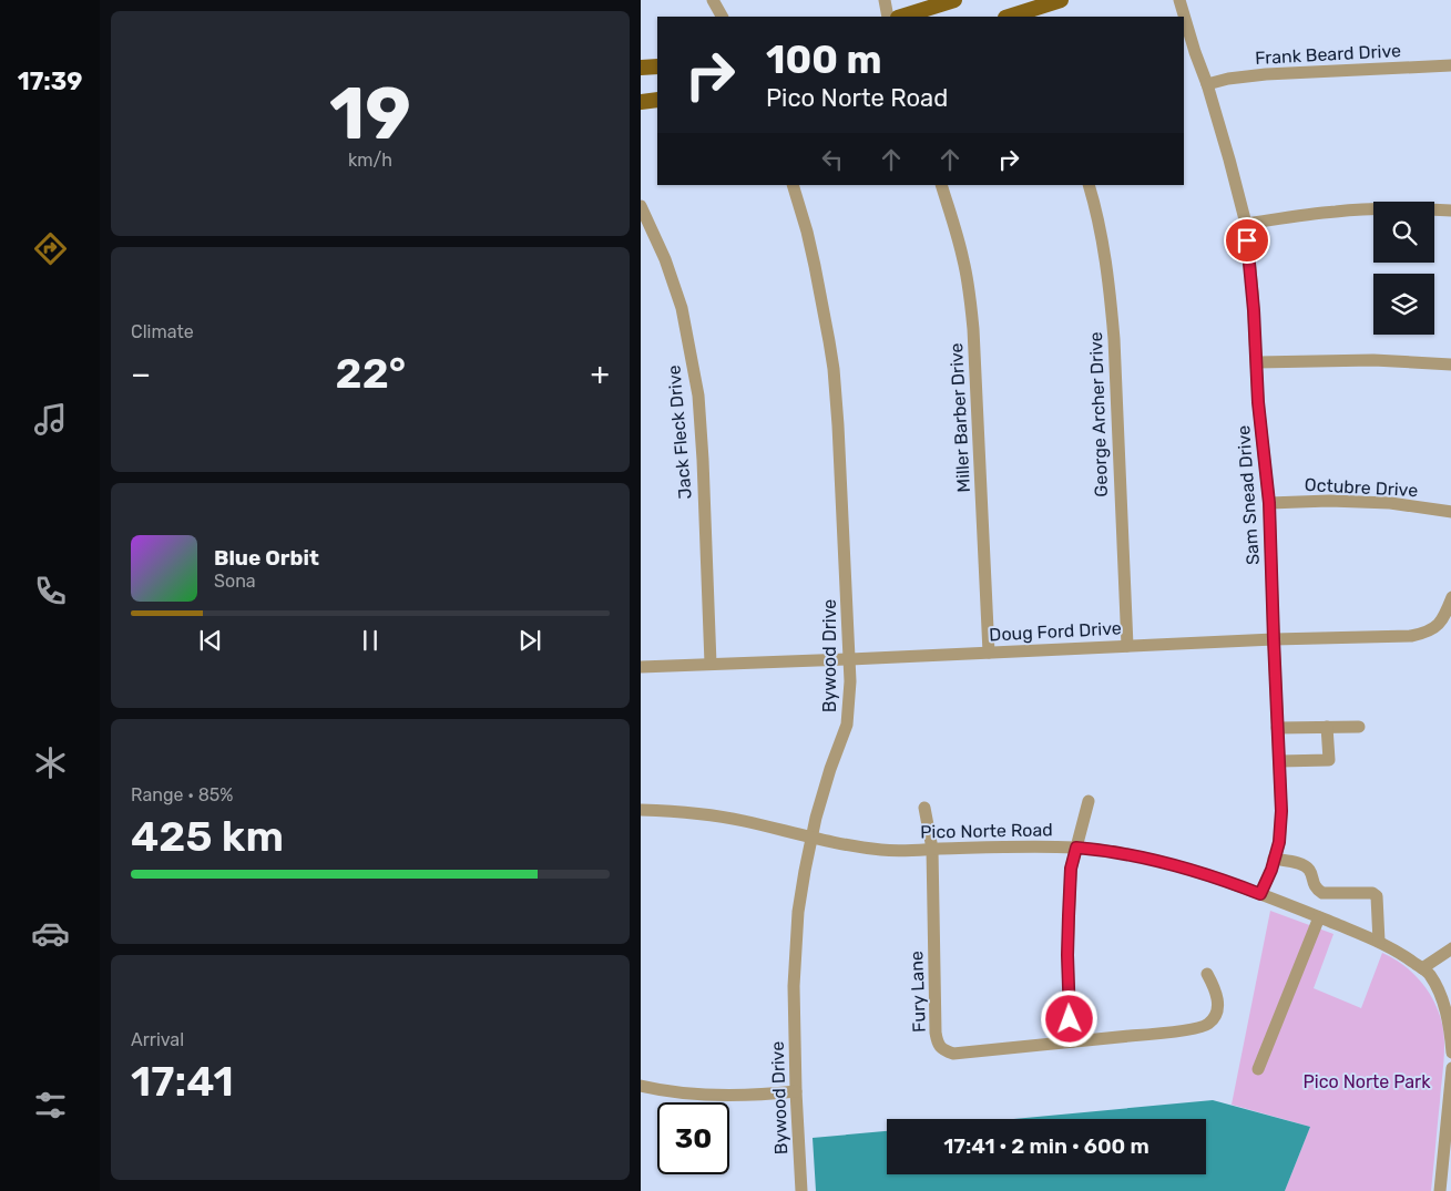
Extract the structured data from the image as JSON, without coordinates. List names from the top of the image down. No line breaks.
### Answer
{"streets":{"street":["Frank Beard Drive","George Archer Drive","Miller Barber Drive","Jack Fleck Drive","Octubre Drive","Sam Snead Drive","Doug Ford Drive","Bywood Drive","Pico Norte Road","Fury Lane"]},"crossings":[["Frank Beard Drive","Sam Snead Drive"],["George Archer Drive","Doug Ford Drive"],["Miller Barber Drive","Doug Ford Drive"],["Jack Fleck Drive","Doug Ford Drive"],["Octubre Drive","Sam Snead Drive"],["Sam Snead Drive","Doug Ford Drive"],["Sam Snead Drive","Pico Norte Road"],["Doug Ford Drive","Bywood Drive"],["Bywood Drive","Pico Norte Road"],["Pico Norte Road","Fury Lane"]],"parks":["Pico Norte Park"],"page":{"tabs":"17:39","tile":[["19","km/h"],"Climate",["Range · 85%","425 km"],["Arrival","17:41"]],"turn":["100 m","Pico Norte Road"],"heat":["−","22°","+"],"song":["Blue Orbit","Sona"],"limit":"30","trip":"17:41 · 2 min · 600 m"}}
